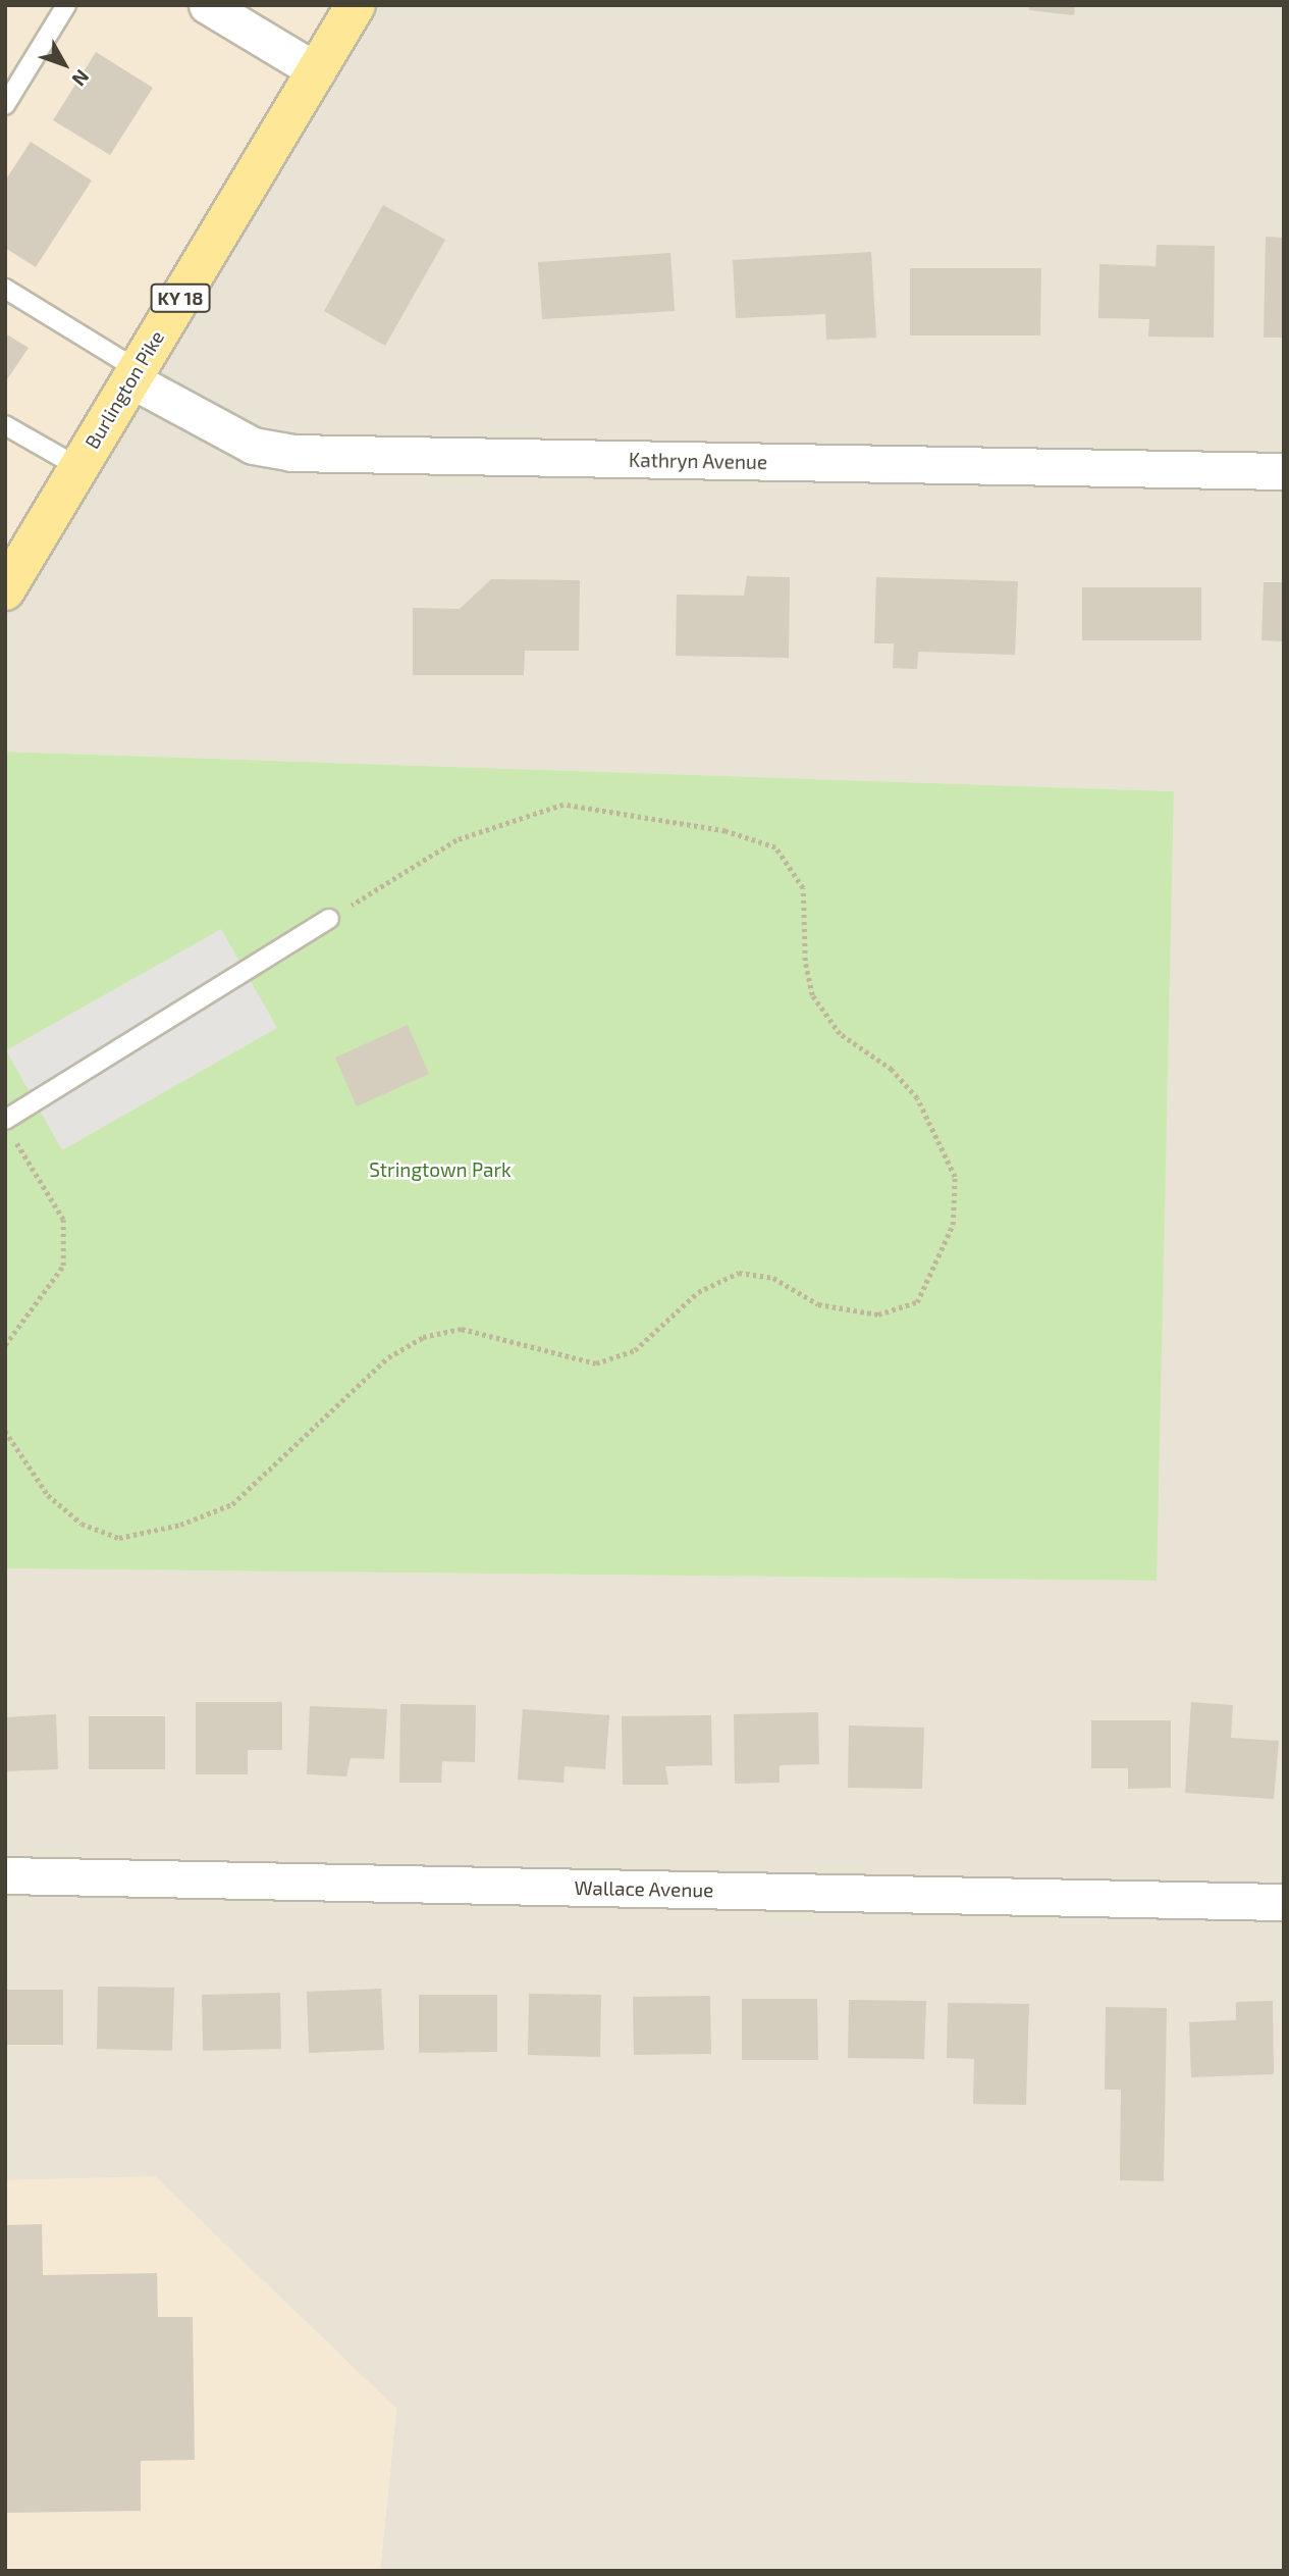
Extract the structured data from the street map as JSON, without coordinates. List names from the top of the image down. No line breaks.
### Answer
{"streets":{"main road":["KY 18","Burlington Pike"],"street":["Kathryn Avenue","Wallace Avenue"]},"crossings":[["Burlington Pike","Kathryn Avenue"]],"parks":["Stringtown Park"],"north":"bottom right"}
